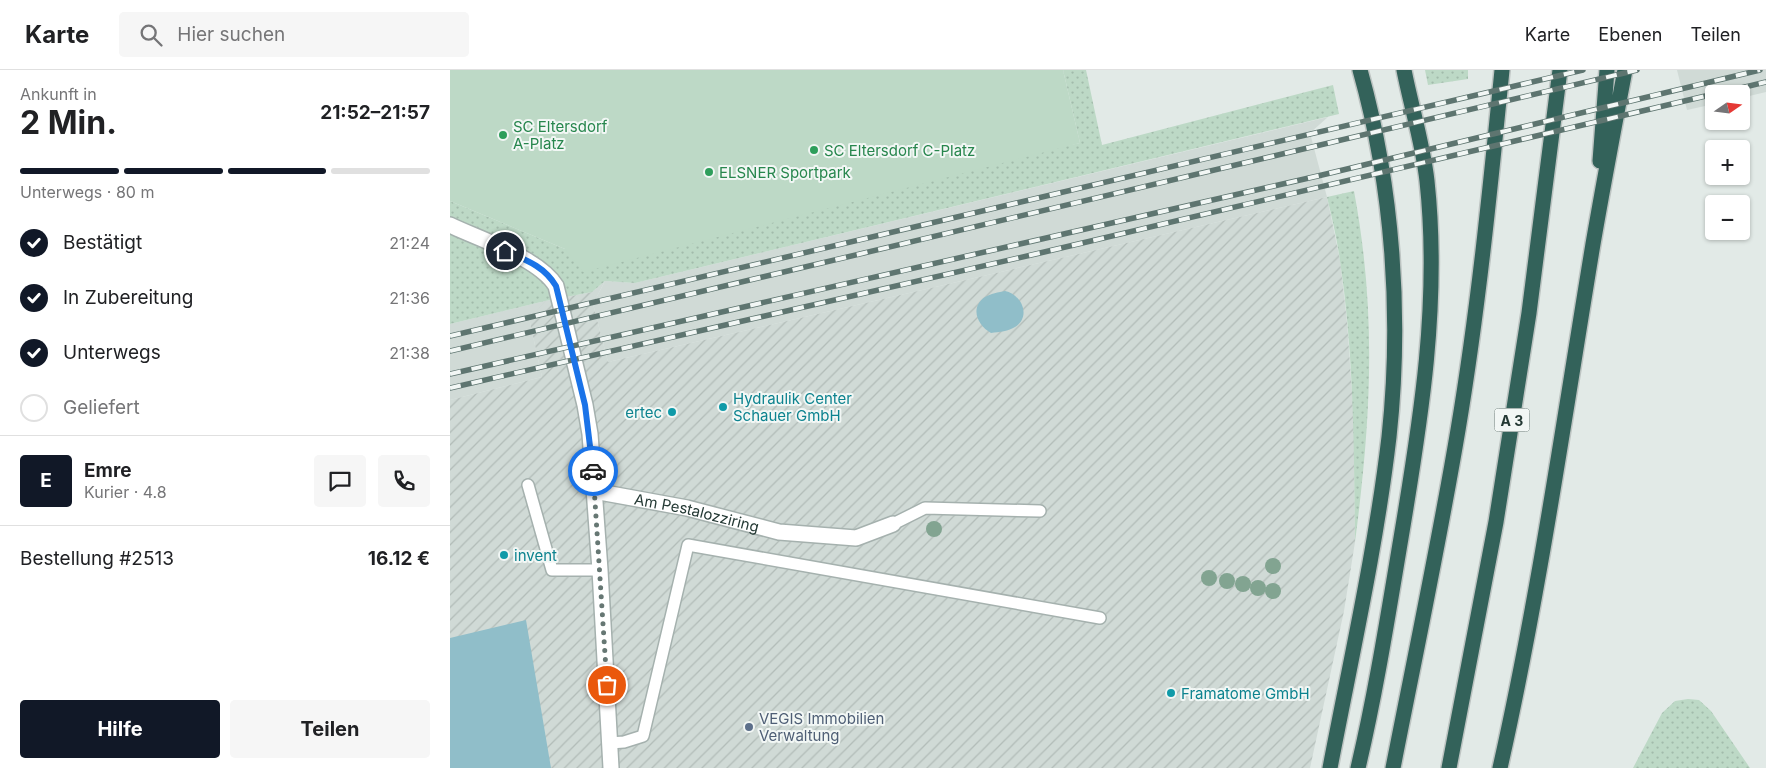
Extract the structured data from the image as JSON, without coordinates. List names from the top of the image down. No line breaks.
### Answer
{"streets":{"highway":["A 3"],"street":["Am Pestalozziring"]},"places":["SC Eltersdorf A-Platz","SC Eltersdorf C-Platz","ELSNER Sportpark","Hydraulik Center Schauer GmbH","ertec","invent","Framatome GmbH","VEGIS Immobilien Verwaltung"],"north":"right","page":{"header":"Karte","search":"Hier suchen","nav":["Karte","Ebenen","Teilen"],"heading":["2 Min.","Ankunft in","21:52–21:57"],"panel":["Emre","Kurier · 4.8","Bestellung #2513","16.12 €"],"map_buttons":["+","−"],"bar":"Unterwegs · 80 m","list":[["Bestätigt","21:24"],["In Zubereitung","21:36"],["Unterwegs","21:38"],"Geliefert"],"round":"E","buttons":["Hilfe","Teilen"]}}
